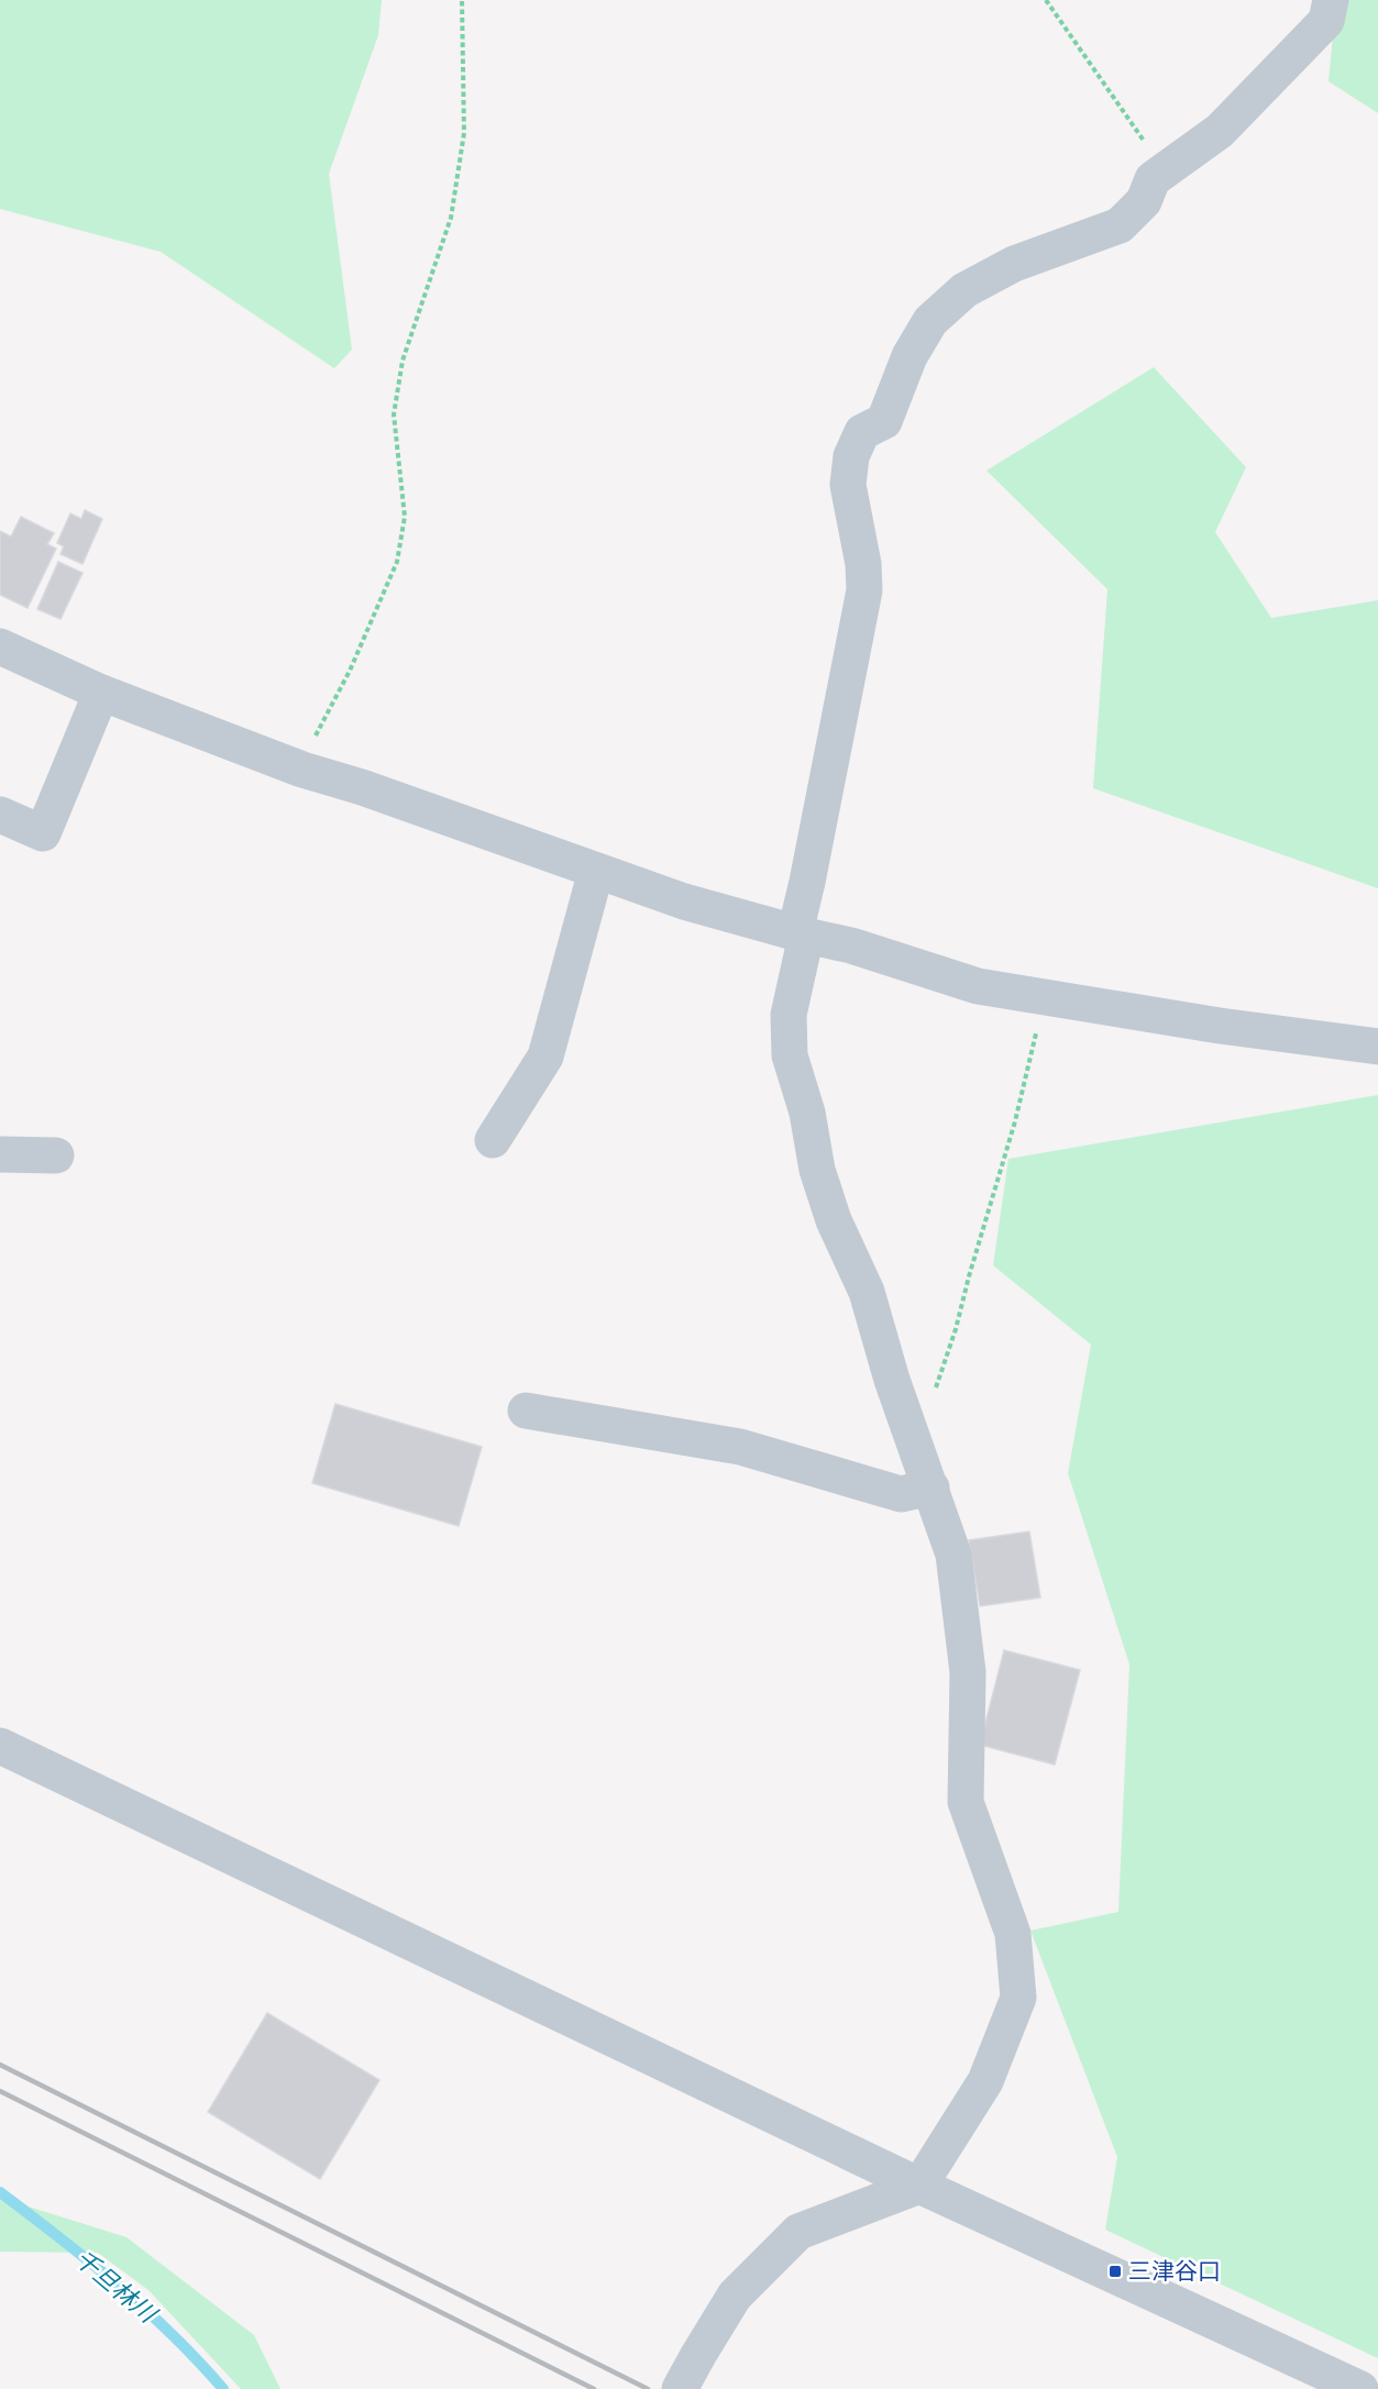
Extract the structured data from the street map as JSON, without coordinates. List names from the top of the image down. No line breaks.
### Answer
{"water":["千旦林川"],"places":{"transit":["三津谷口"]}}
